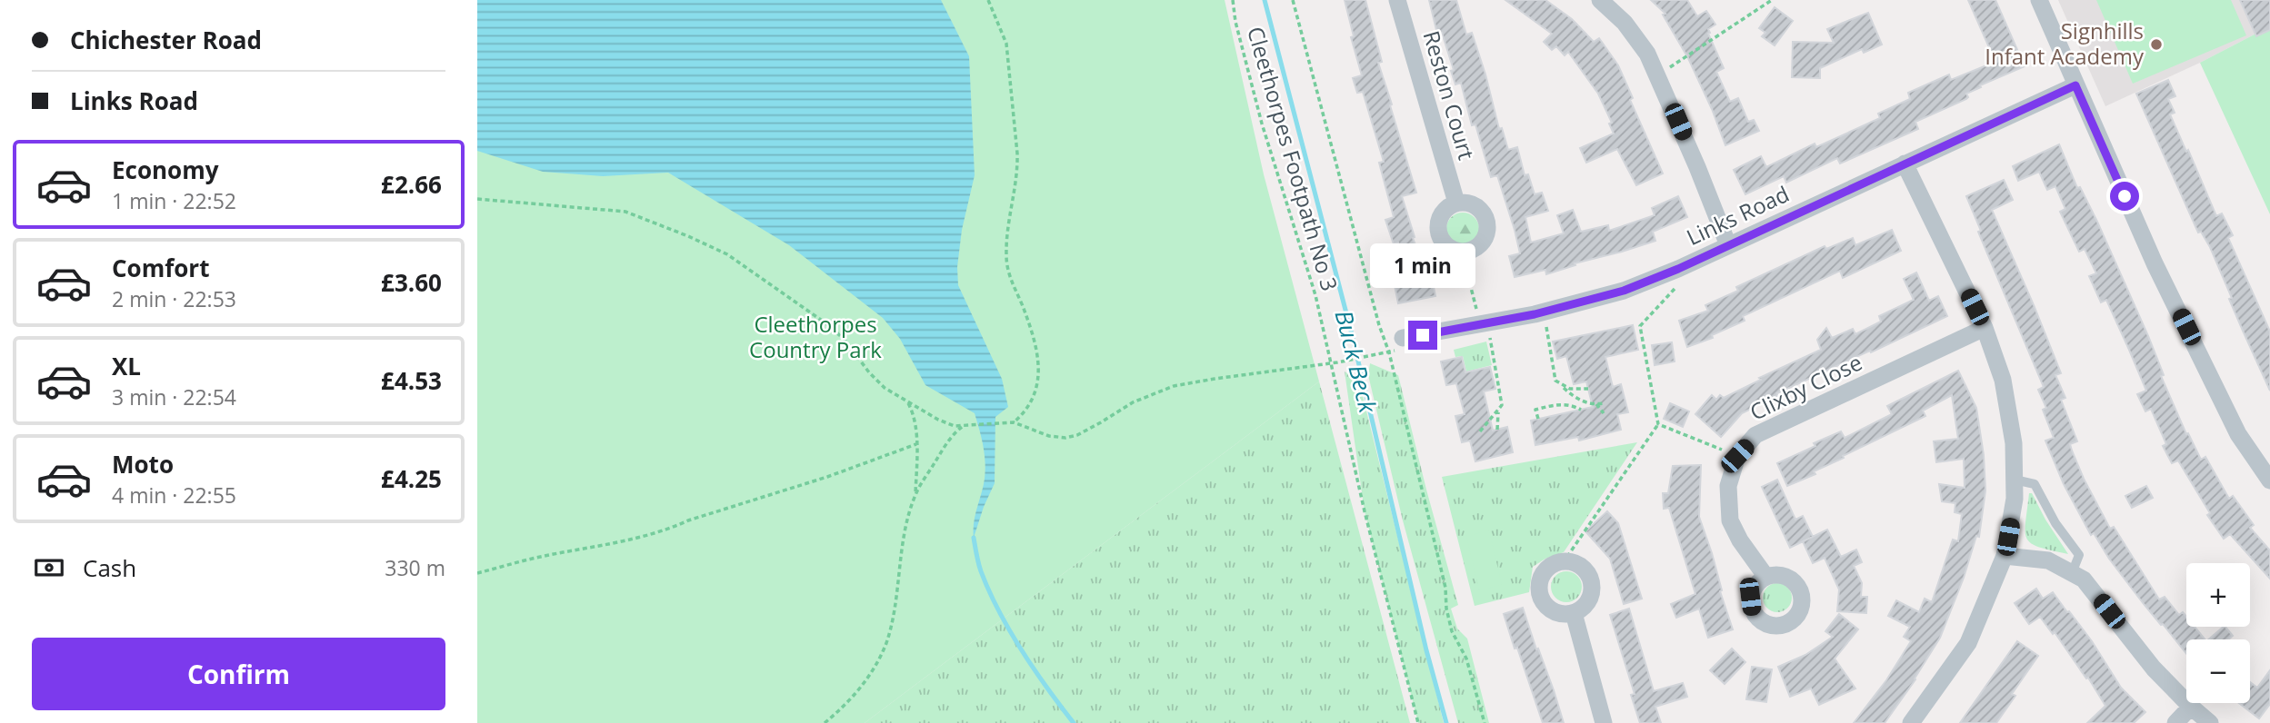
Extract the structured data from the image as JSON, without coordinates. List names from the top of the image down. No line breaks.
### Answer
{"streets":{"street":["Reston Court","Links Road","Clixby Close"],"path":["Cleethorpes Footpath No 3"]},"water":["Buck Beck"],"parks":["Cleethorpes Country Park"],"places":["Signhills Infant Academy"],"page":{"banner":["Chichester Road","Links Road"],"list":[{"name":"Economy","note":"1 min · 22:52","value":"£2.66"},{"name":"Comfort","note":"2 min · 22:53","value":"£3.60"},{"name":"XL","note":"3 min · 22:54","value":"£4.53"},{"name":"Moto","note":"4 min · 22:55","value":"£4.25"}],"bubble":"1 min","pay":["Cash","330 m"],"map_buttons":["+","−"],"buttons":"Confirm"}}
